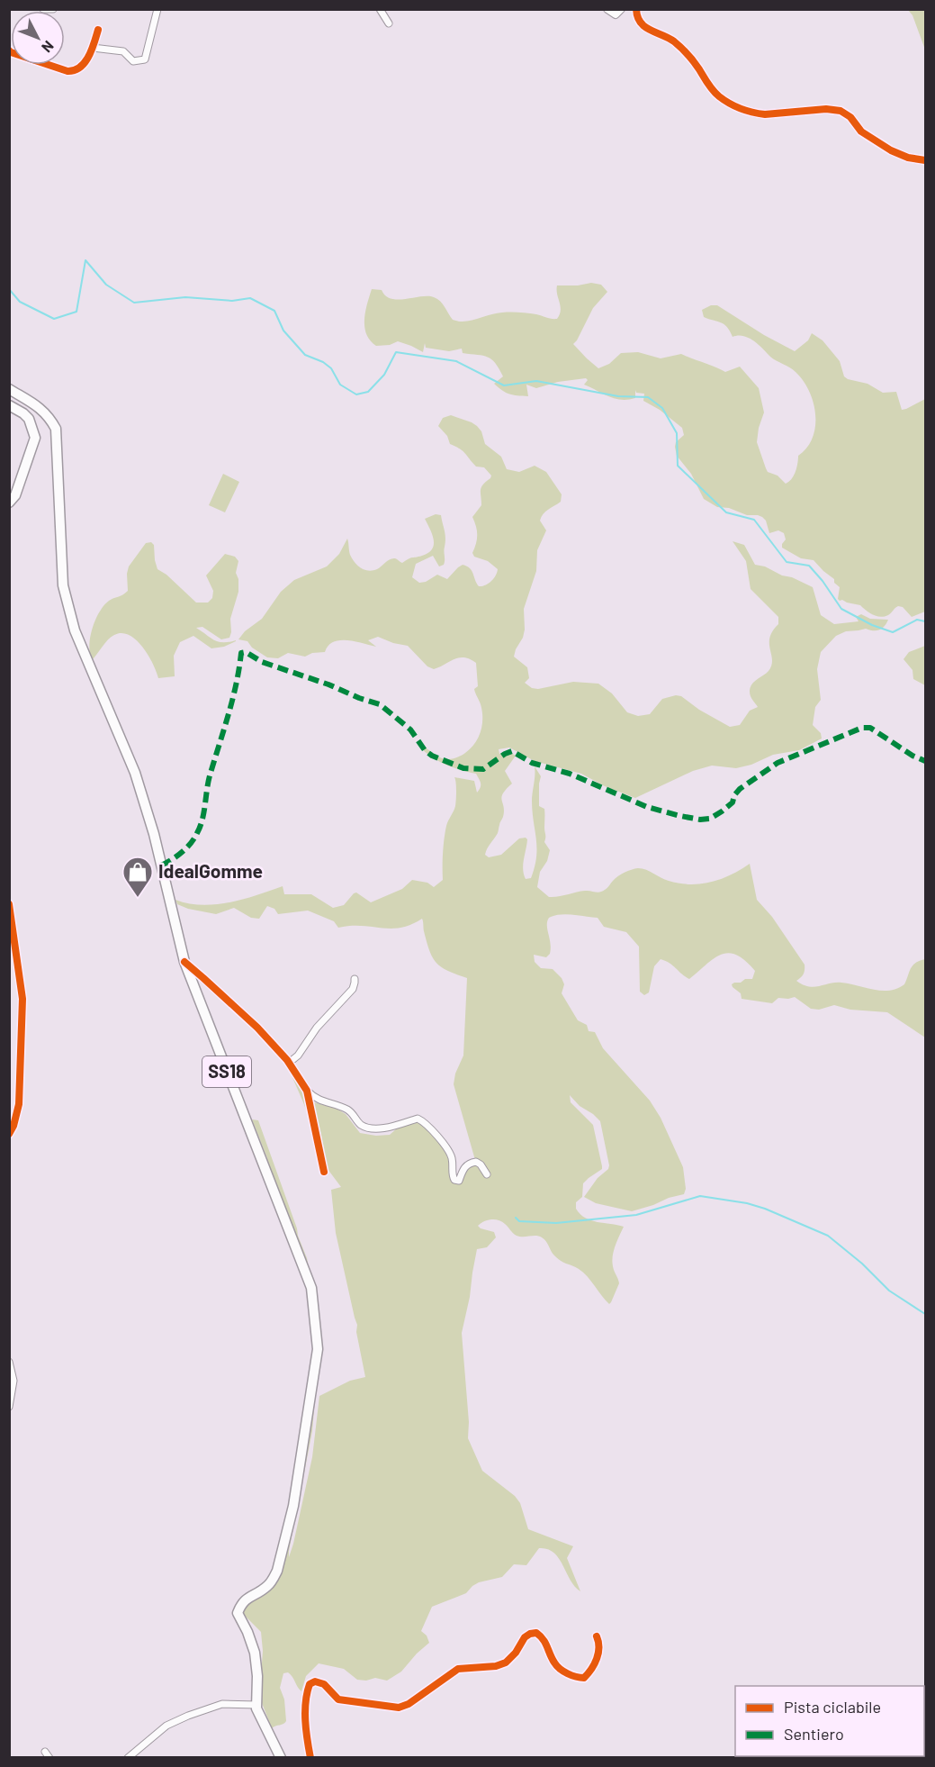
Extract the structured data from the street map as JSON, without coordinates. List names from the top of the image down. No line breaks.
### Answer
{"streets":{"main road":["SS18"]},"places":{"shop":["IdealGomme"]},"legend":["Pista ciclabile","Sentiero"],"north":"bottom right"}
